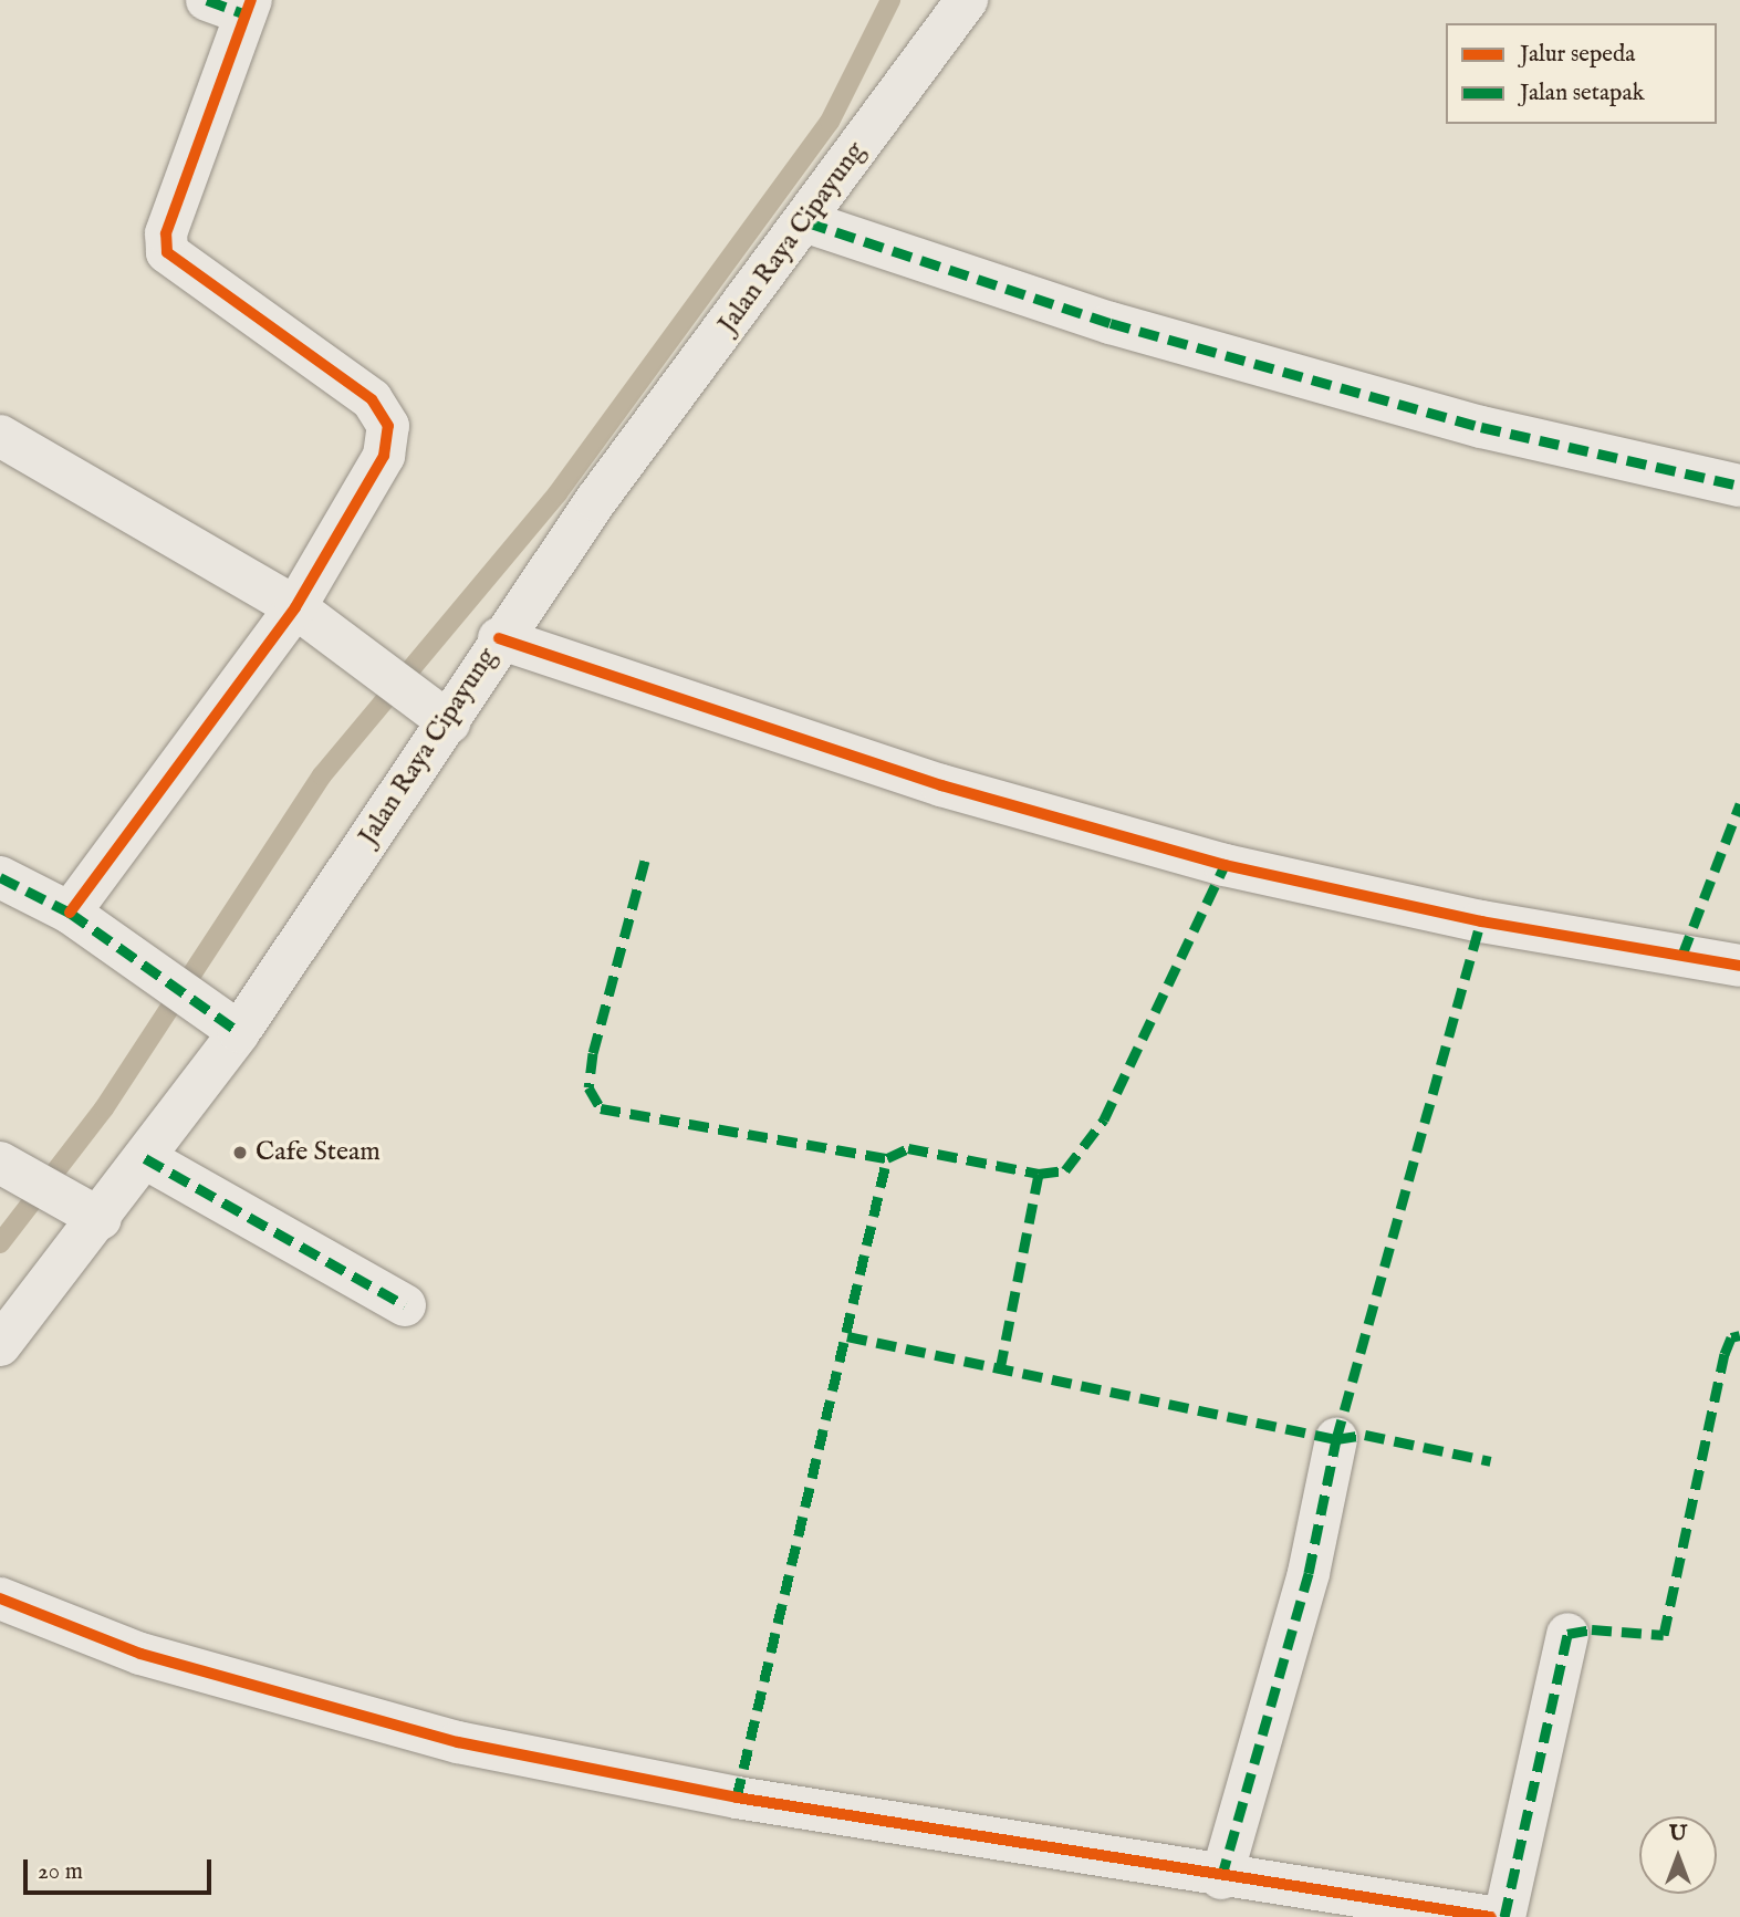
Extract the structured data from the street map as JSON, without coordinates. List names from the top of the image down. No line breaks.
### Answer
{"streets":{"street":["Jalan Raya Cipayung"]},"places":["Cafe Steam"],"legend":["Jalur sepeda","Jalan setapak"],"scale_bar":"20 m","north":"top"}
